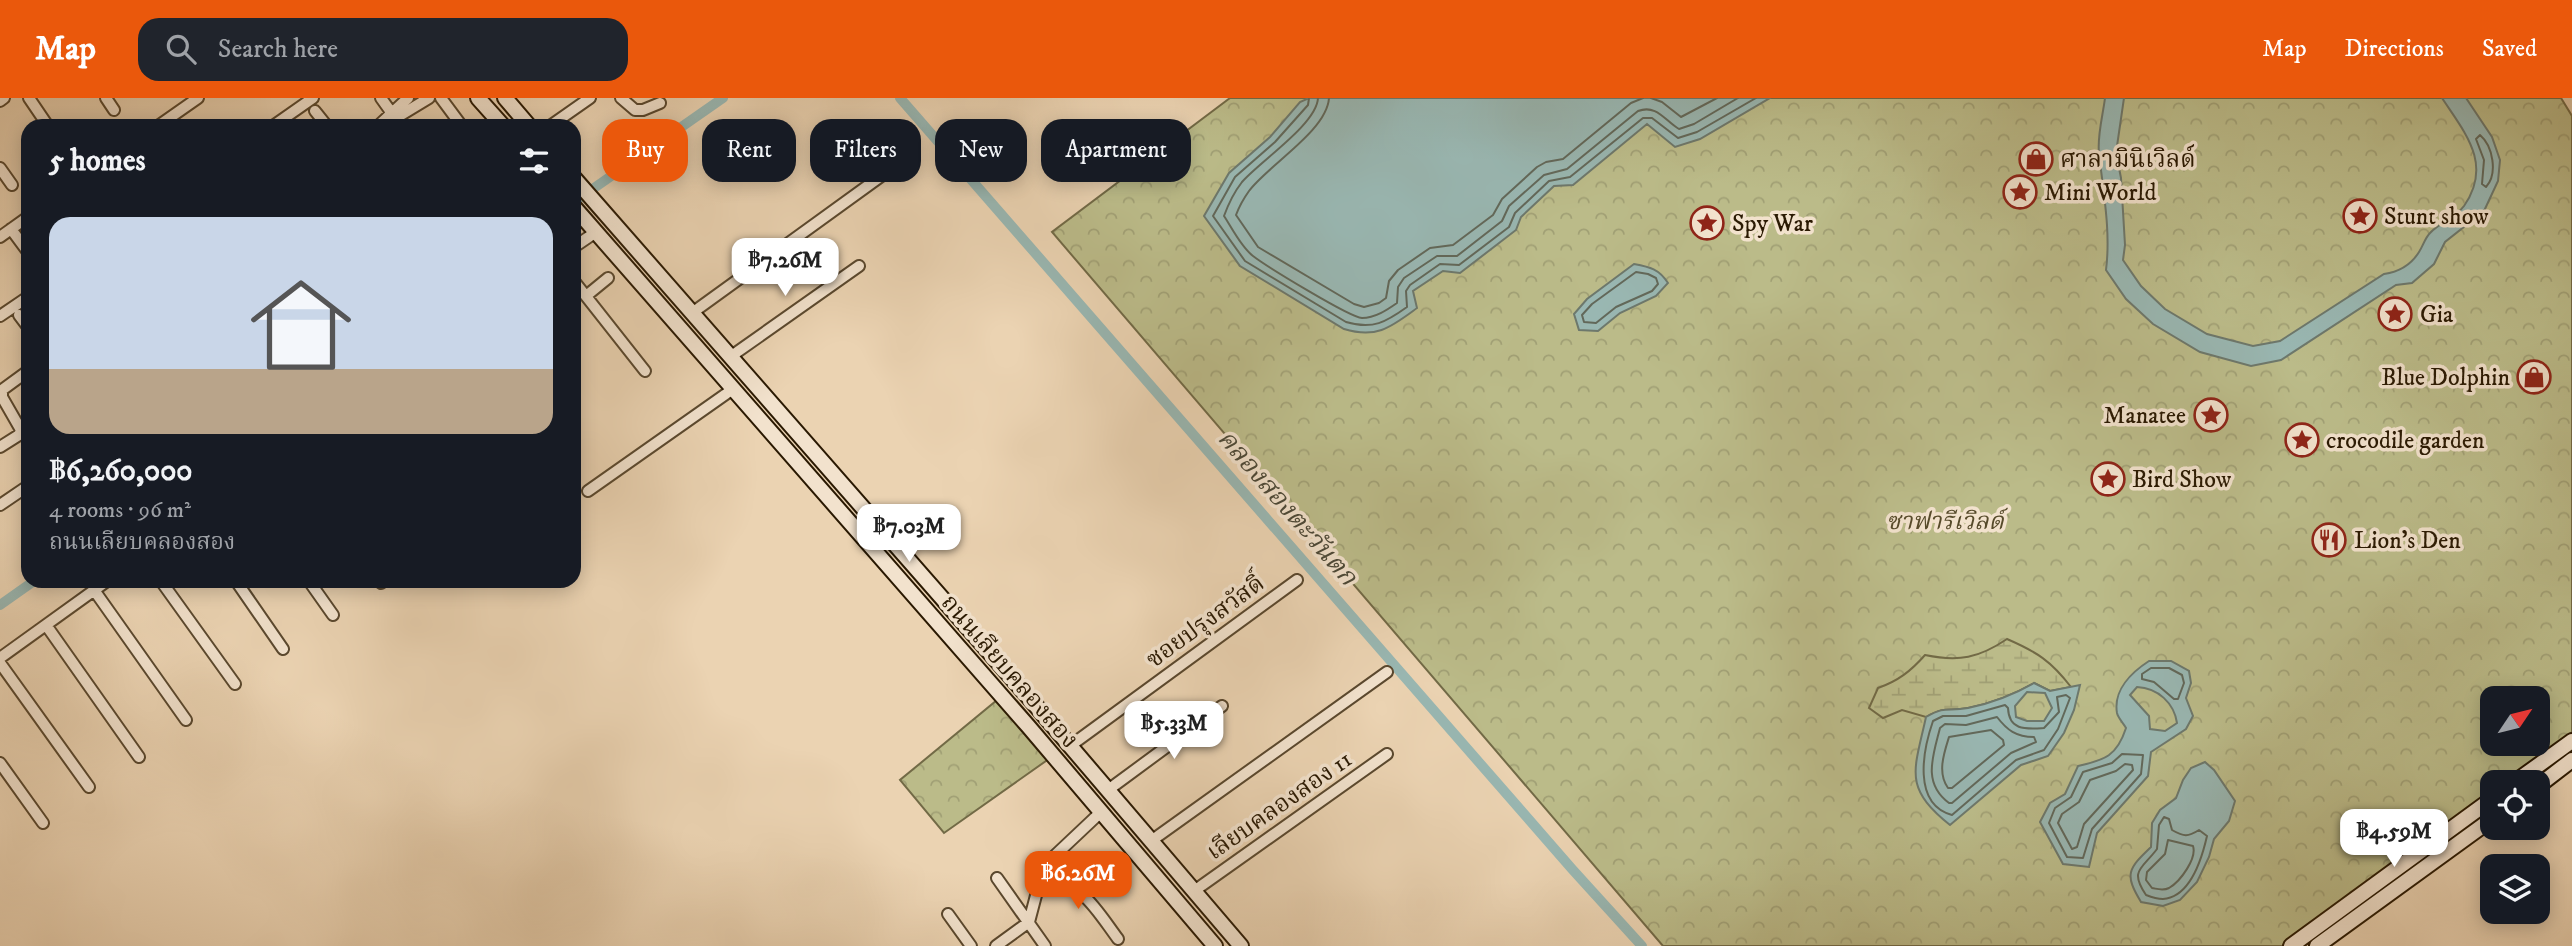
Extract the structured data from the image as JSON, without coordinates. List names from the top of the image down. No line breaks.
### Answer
{"streets":{"main road":["ถนนเลียบคลองสอง"],"street":["ซอยปรุงสวัสดิ์","เลียบคลองสอง 11"]},"crossings":[["ซอยปรุงสวัสดิ์","ถนนเลียบคลองสอง"],["ถนนเลียบคลองสอง","เลียบคลองสอง 11"]],"water":["คลองสองตะวันตก"],"parks":["ซาฟารีเวิลด์"],"places":{"shop":["ศาลามินิเวิลด์","Blue Dolphin"],"place":["Mini World","Stunt show","Spy War","Gia","Manatee","crocodile garden","Bird Show"],"restaurant":["Lion's Den"]},"north":"top right","page":{"header":"Map","search":"Search here","nav":["Map","Directions","Saved"],"chip":["Buy","Rent","Filters","New","Apartment"],"heading":"5 homes","list":[{"name":"฿6,260,000","note":"4 rooms · 96 m² · ถนนเลียบคลองสอง"}],"price":["฿7.26M","฿7.03M","฿5.33M","฿4.59M","฿6.26M"]}}
